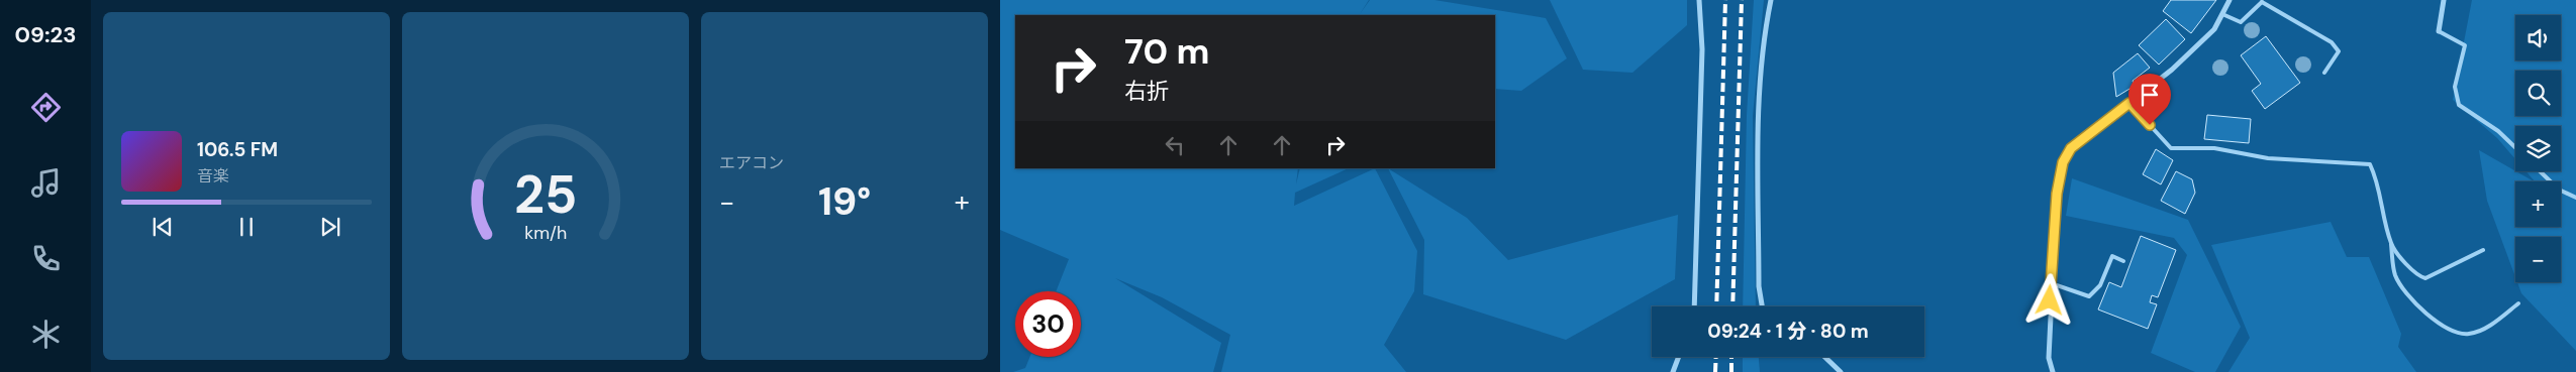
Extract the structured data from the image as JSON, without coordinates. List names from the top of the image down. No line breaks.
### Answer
{"page":{"tabs":"09:23","tile":"エアコン","map_buttons":["+","−"],"turn":["70 m","右折"],"song":["106.5 FM","音楽"],"heat":["−","19°","+"],"limit":"30","trip":"09:24 · 1 分 · 80 m","gauge":["25","km/h"]}}
